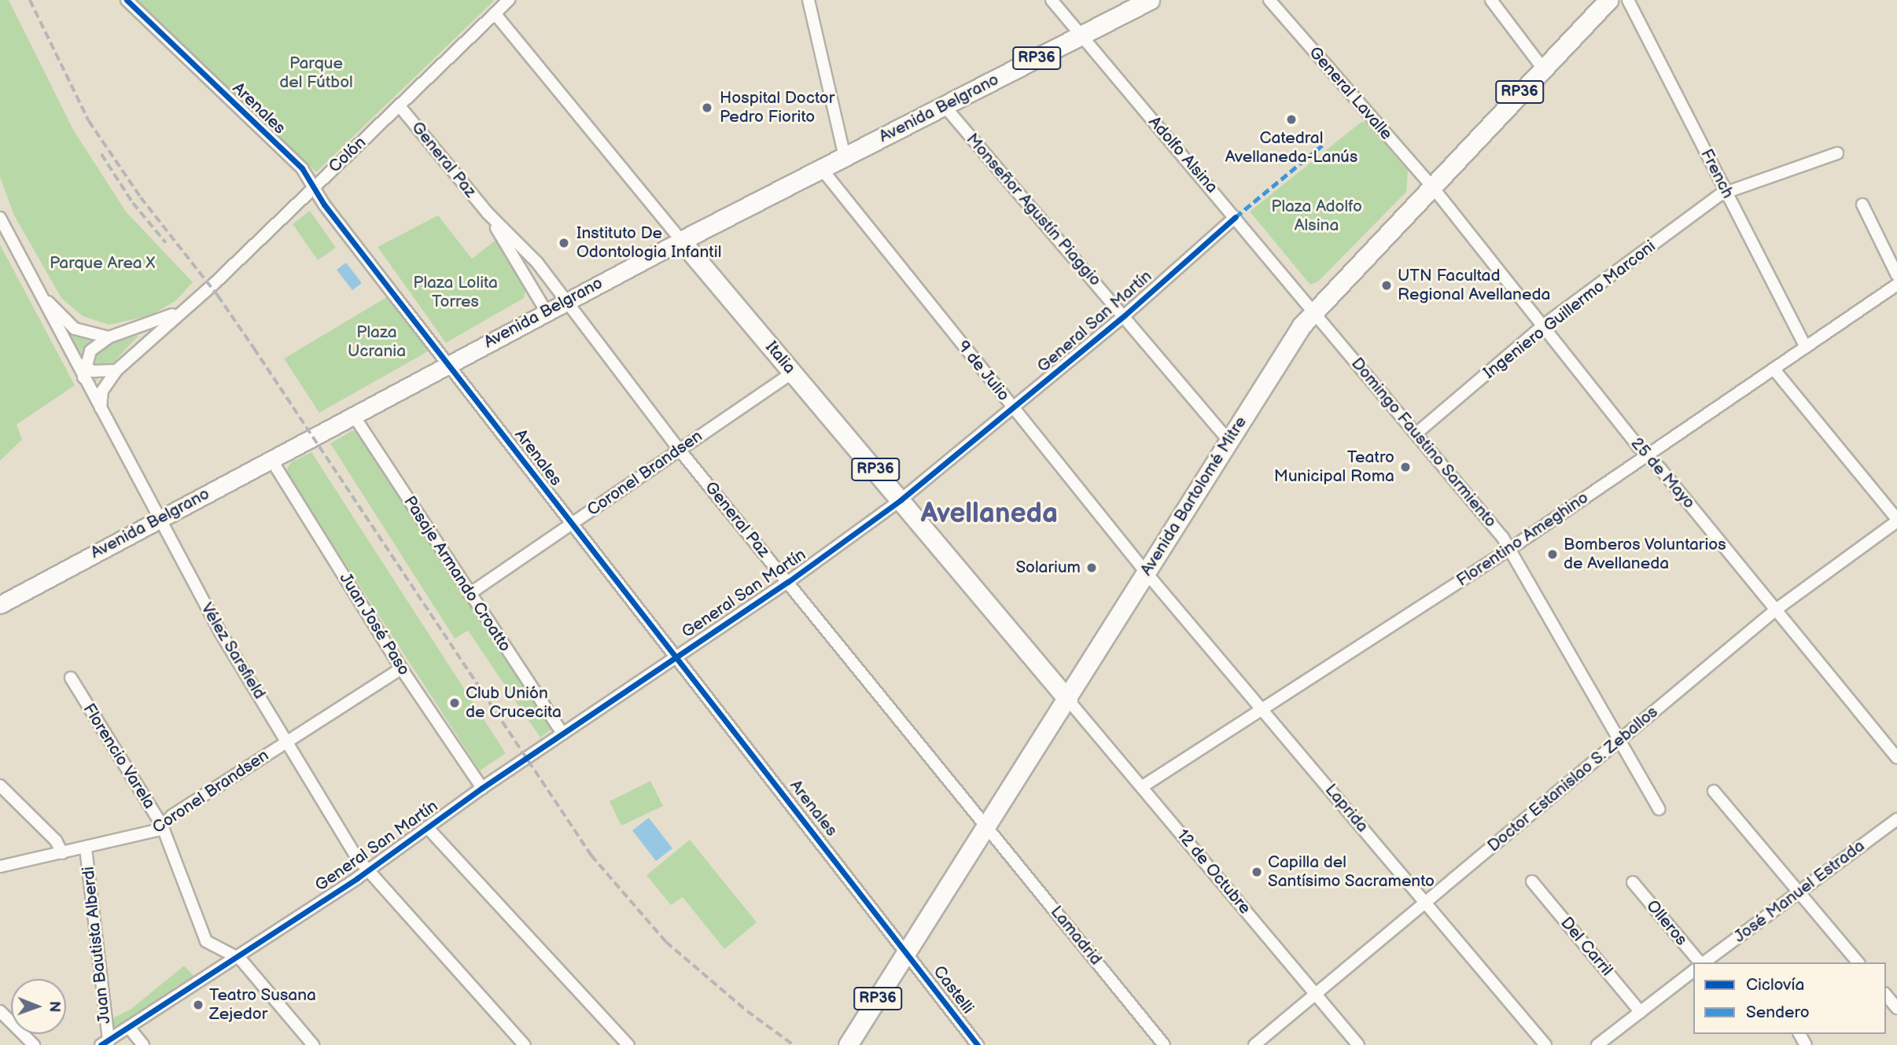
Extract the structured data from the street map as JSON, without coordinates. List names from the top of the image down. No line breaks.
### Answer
{"streets":{"main road":["RP36","Avenida Belgrano","Italia","Avenida Bartolomé Mitre"],"street":["General Lavalle","Arenales","Colón","Adolfo Alsina","General Paz","French","Monseñor Agustín Piaggio","Ingeniero Guillermo Marconi","General San Martín","9 de Julio","Domingo Faustino Sarmiento","Coronel Brandsen","25 de Mayo","Florentino Ameghino","Pasaje Armando Croatto","Juan José Paso","Vélez Sarsfield","Florencio Varela","Doctor Estanislao S. Zeballos","Laprida","12 de Octubre","José Manuel Estrada","Olleros","Lamadrid","Juan Bautista Alberdi","Del Carril","Castelli"]},"crossings":[["General Lavalle","25 de Mayo"],["General Lavalle","Avenida Bartolomé Mitre"],["Arenales","Avenida Belgrano"],["Arenales","Colón"],["Arenales","General San Martín"],["Arenales","Coronel Brandsen"],["Arenales","Avenida Bartolomé Mitre"],["Arenales","Castelli"],["Avenida Belgrano","Adolfo Alsina"],["Avenida Belgrano","General Paz"],["Avenida Belgrano","Monseñor Agustín Piaggio"],["Avenida Belgrano","Italia"],["Avenida Belgrano","9 de Julio"],["Avenida Belgrano","Pasaje Armando Croatto"],["Avenida Belgrano","Juan José Paso"],["Avenida Belgrano","Vélez Sarsfield"],["Colón","General Paz"],["Colón","Italia"],["Colón","Vélez Sarsfield"],["Adolfo Alsina","General San Martín"],["Adolfo Alsina","Domingo Faustino Sarmiento"],["Adolfo Alsina","Avenida Bartolomé Mitre"],["General Paz","General San Martín"],["General Paz","Coronel Brandsen"],["General Paz","Avenida Bartolomé Mitre"],["General Paz","Lamadrid"],["French","Ingeniero Guillermo Marconi"],["French","Florentino Ameghino"],["Monseñor Agustín Piaggio","General San Martín"],["Monseñor Agustín Piaggio","Avenida Bartolomé Mitre"],["Ingeniero Guillermo Marconi","Domingo Faustino Sarmiento"],["Ingeniero Guillermo Marconi","25 de Mayo"],["General San Martín","Italia"],["General San Martín","9 de Julio"],["General San Martín","Pasaje Armando Croatto"],["General San Martín","Juan José Paso"],["General San Martín","Vélez Sarsfield"],["General San Martín","Florencio Varela"],["General San Martín","Juan Bautista Alberdi"],["Italia","Coronel Brandsen"],["Italia","Avenida Bartolomé Mitre"],["Italia","12 de Octubre"],["9 de Julio","Avenida Bartolomé Mitre"],["9 de Julio","Laprida"],["Domingo Faustino Sarmiento","Avenida Bartolomé Mitre"],["Domingo Faustino Sarmiento","Florentino Ameghino"],["Domingo Faustino Sarmiento","Doctor Estanislao S. Zeballos"],["Coronel Brandsen","Pasaje Armando Croatto"],["Coronel Brandsen","Juan José Paso"],["Coronel Brandsen","Vélez Sarsfield"],["Coronel Brandsen","Florencio Varela"],["Coronel Brandsen","Juan Bautista Alberdi"],["25 de Mayo","Avenida Bartolomé Mitre"],["25 de Mayo","Florentino Ameghino"],["25 de Mayo","Doctor Estanislao S. Zeballos"],["Avenida Bartolomé Mitre","Laprida"],["Avenida Bartolomé Mitre","12 de Octubre"],["Avenida Bartolomé Mitre","Lamadrid"],["Avenida Bartolomé Mitre","Castelli"],["Florentino Ameghino","Laprida"],["Florentino Ameghino","12 de Octubre"],["Doctor Estanislao S. Zeballos","Laprida"],["Doctor Estanislao S. Zeballos","12 de Octubre"]],"districts":["Avellaneda"],"parks":["Parque del Fútbol","Plaza Adolfo Alsina","Parque Area X","Plaza Lolita Torres","Plaza Ucrania"],"places":["Hospital Doctor Pedro Fiorito","Catedral Avellaneda-Lanús","Instituto De Odontologia Infantil","UTN Facultad Regional Avellaneda","Teatro Municipal Roma","Bomberos Voluntarios de Avellaneda","Solarium","Club Unión de Crucecita","Capilla del Santísimo Sacramento","Teatro Susana Zejedor"],"legend":["Ciclovía","Sendero"],"north":"right"}
